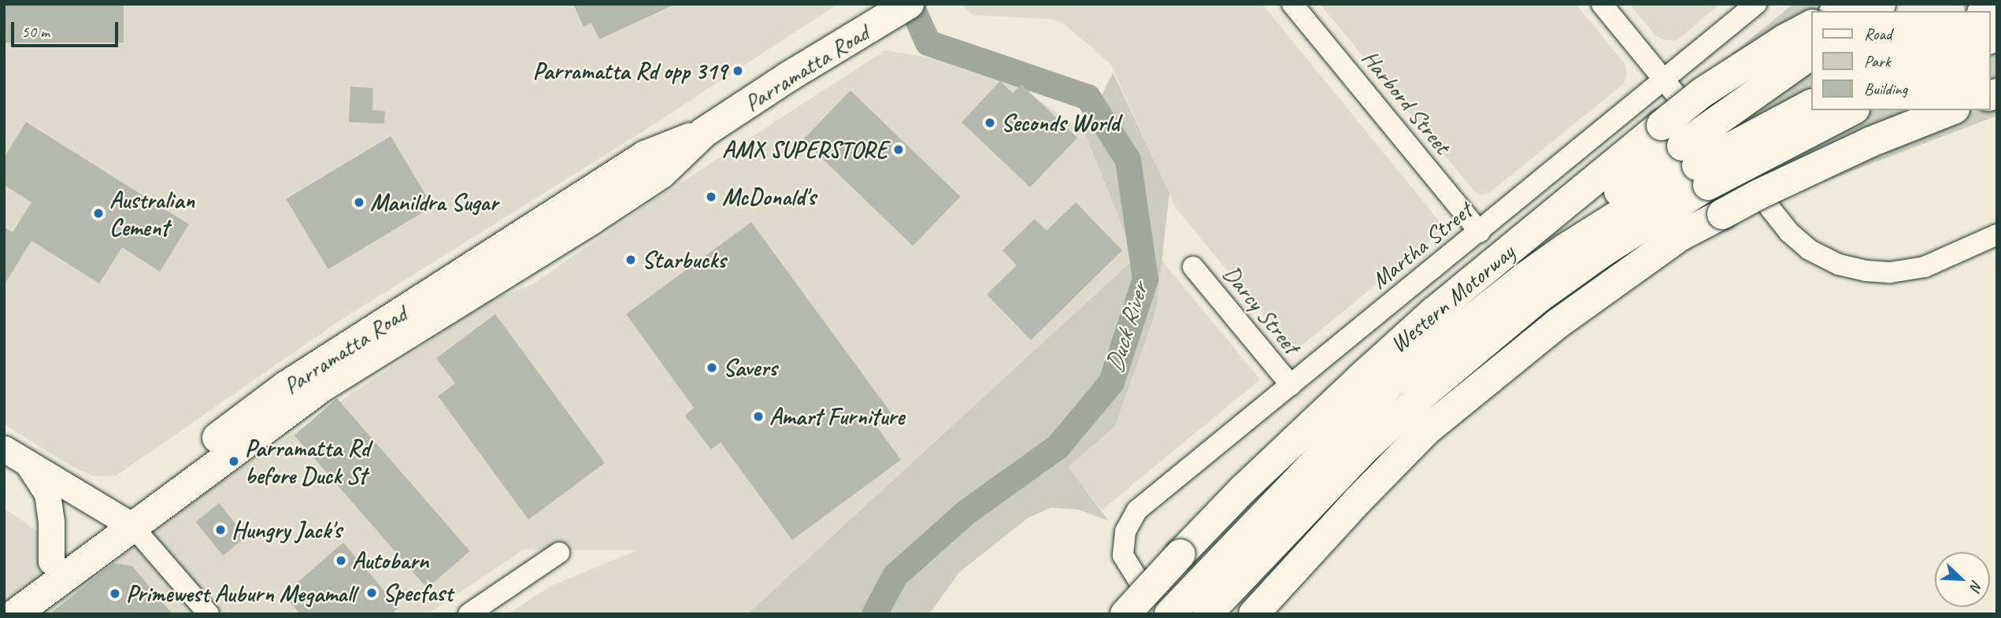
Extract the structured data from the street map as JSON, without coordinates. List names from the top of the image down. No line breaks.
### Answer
{"streets":{"highway":["Parramatta Road","Western Motorway"],"street":["Harbord Street","Martha Street","Darcy Street"]},"crossings":[["Harbord Street","Martha Street"],["Martha Street","Darcy Street"]],"water":["Duck River"],"places":["Parramatta Rd opp 319","Seconds World","AMX SUPERSTORE","McDonald's","Manildra Sugar","Australian Cement","Starbucks","Savers","Amart Furniture","Parramatta Rd before Duck St","Hungry Jack's","Autobarn","Specfast","Primewest Auburn Megamall"],"legend":["Road","Park","Building"],"scale_bar":"50 m","north":"bottom right"}
